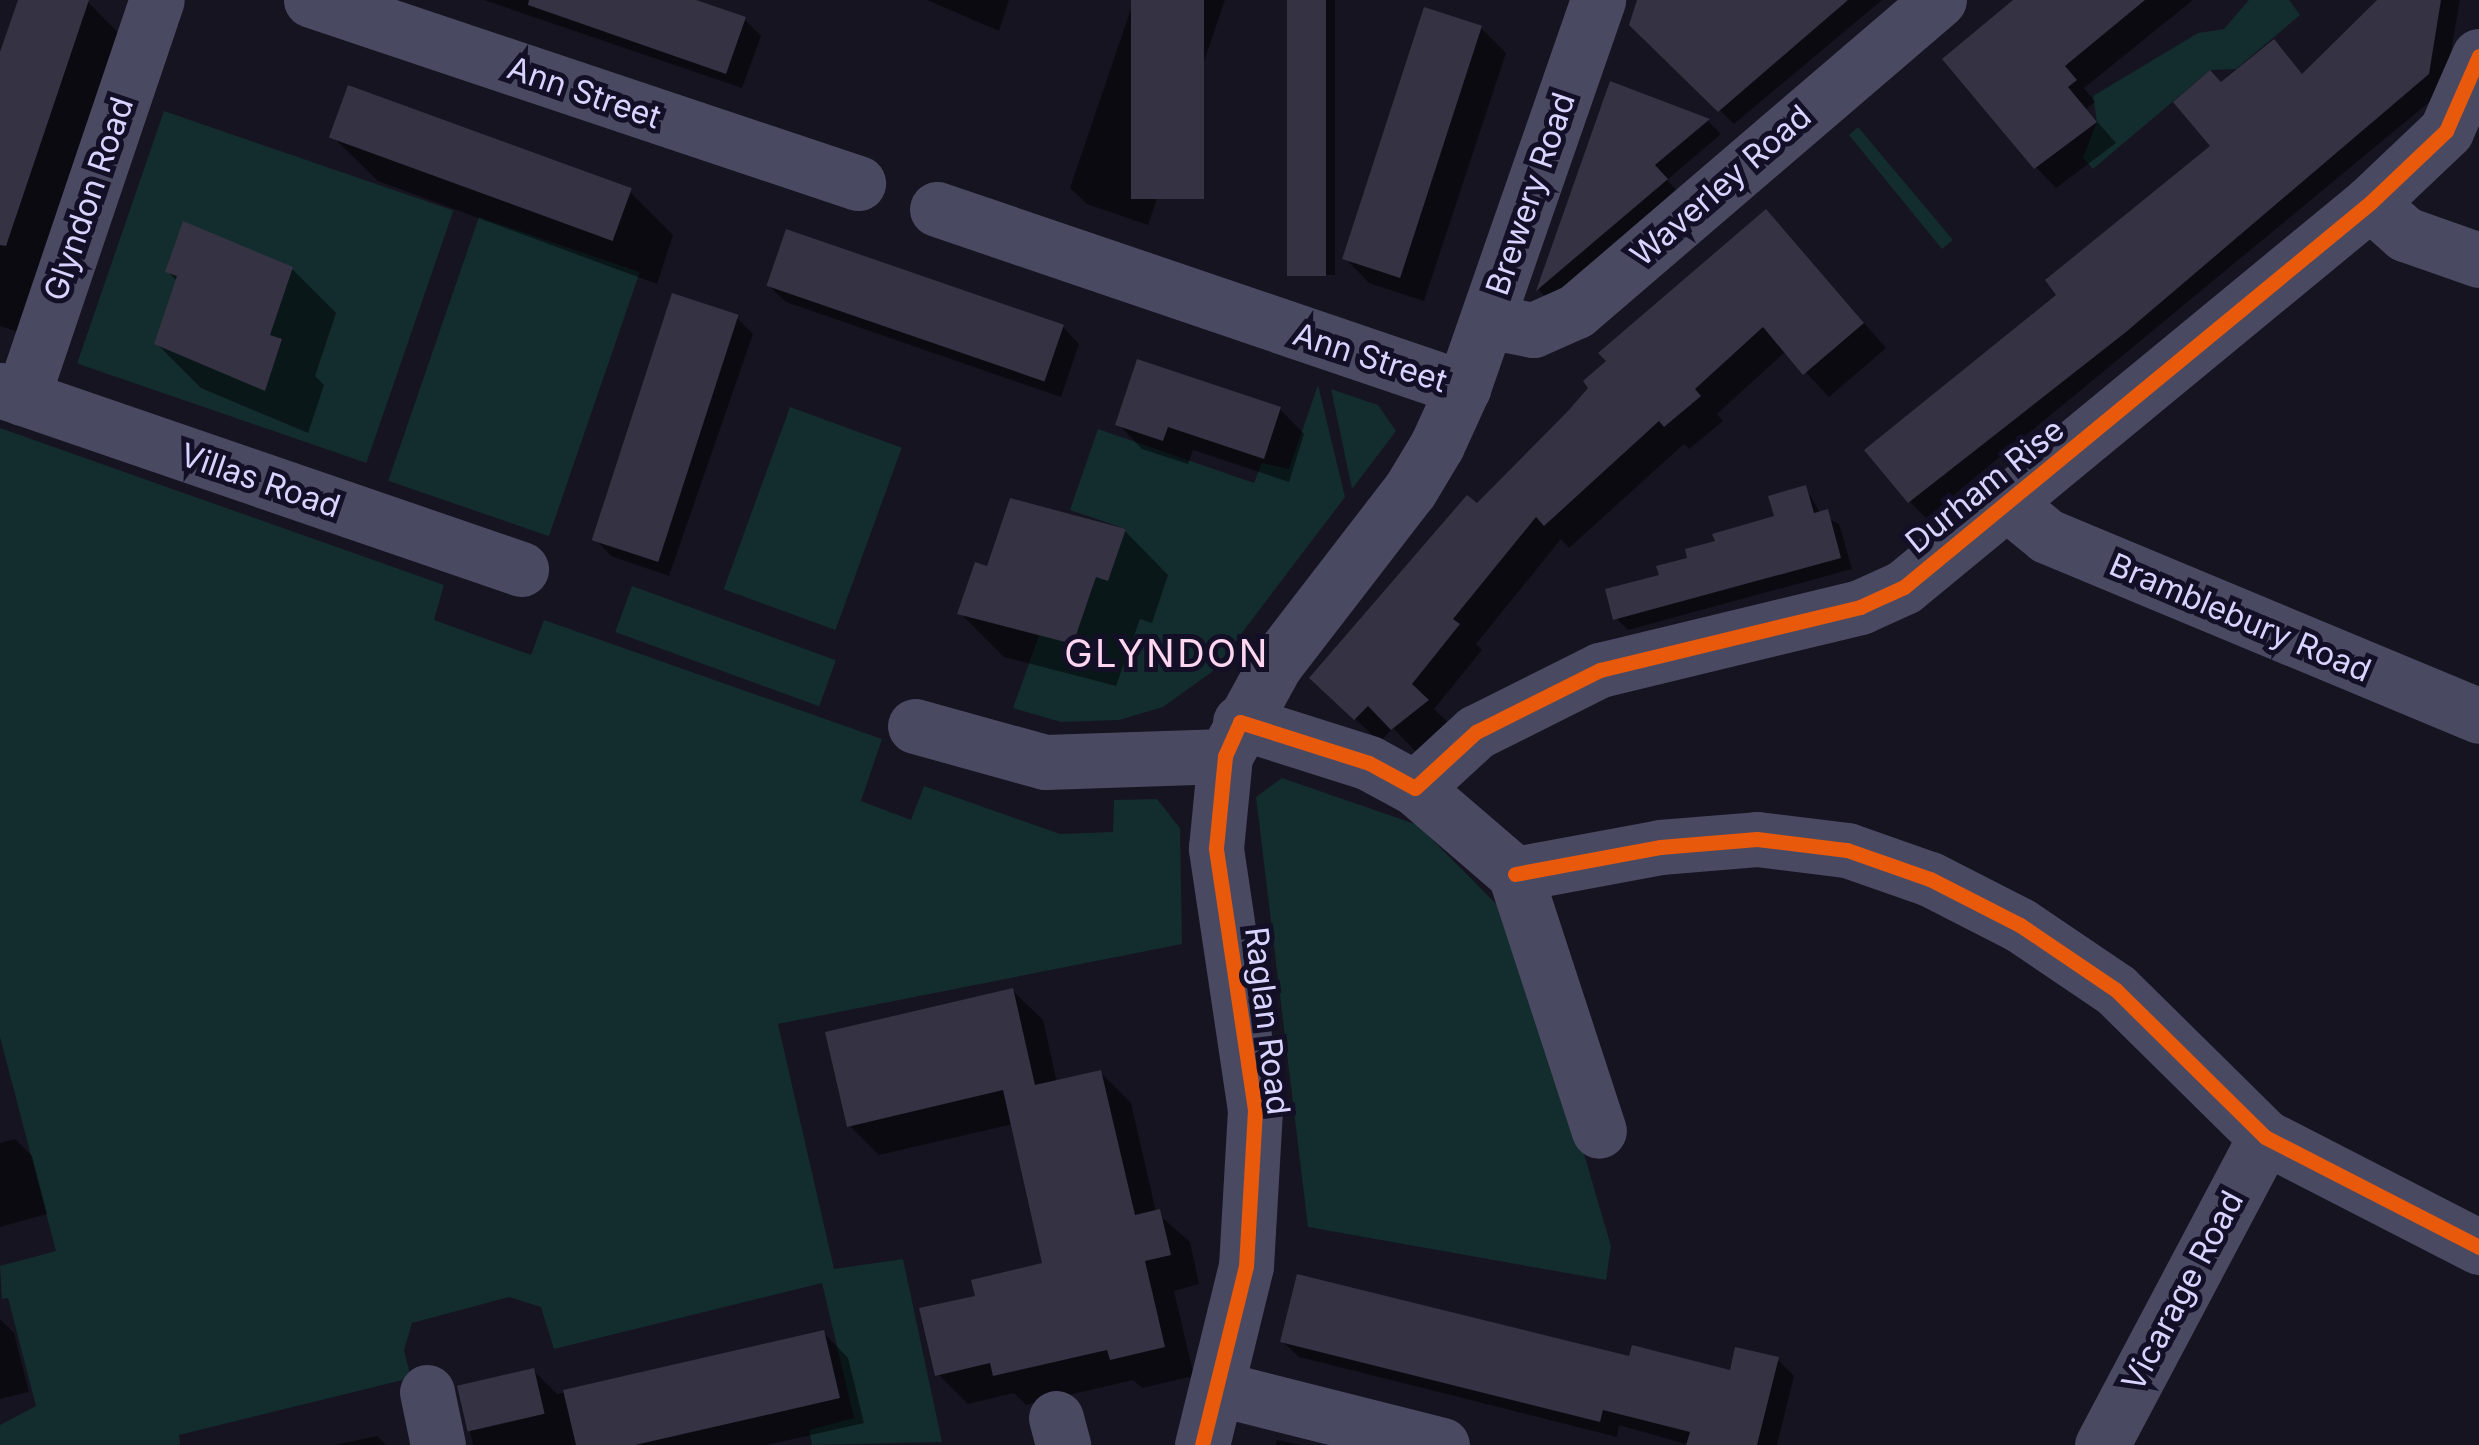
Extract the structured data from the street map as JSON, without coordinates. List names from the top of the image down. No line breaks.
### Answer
{"streets":{"street":["Ann Street","Waverley Road","Brewery Road","Glyndon Road","Villas Road","Durham Rise","Bramblebury Road","Raglan Road","Vicarage Road"]},"crossings":[["Ann Street","Brewery Road"],["Waverley Road","Brewery Road"],["Glyndon Road","Villas Road"],["Durham Rise","Bramblebury Road"]],"districts":["GLYNDON"]}
